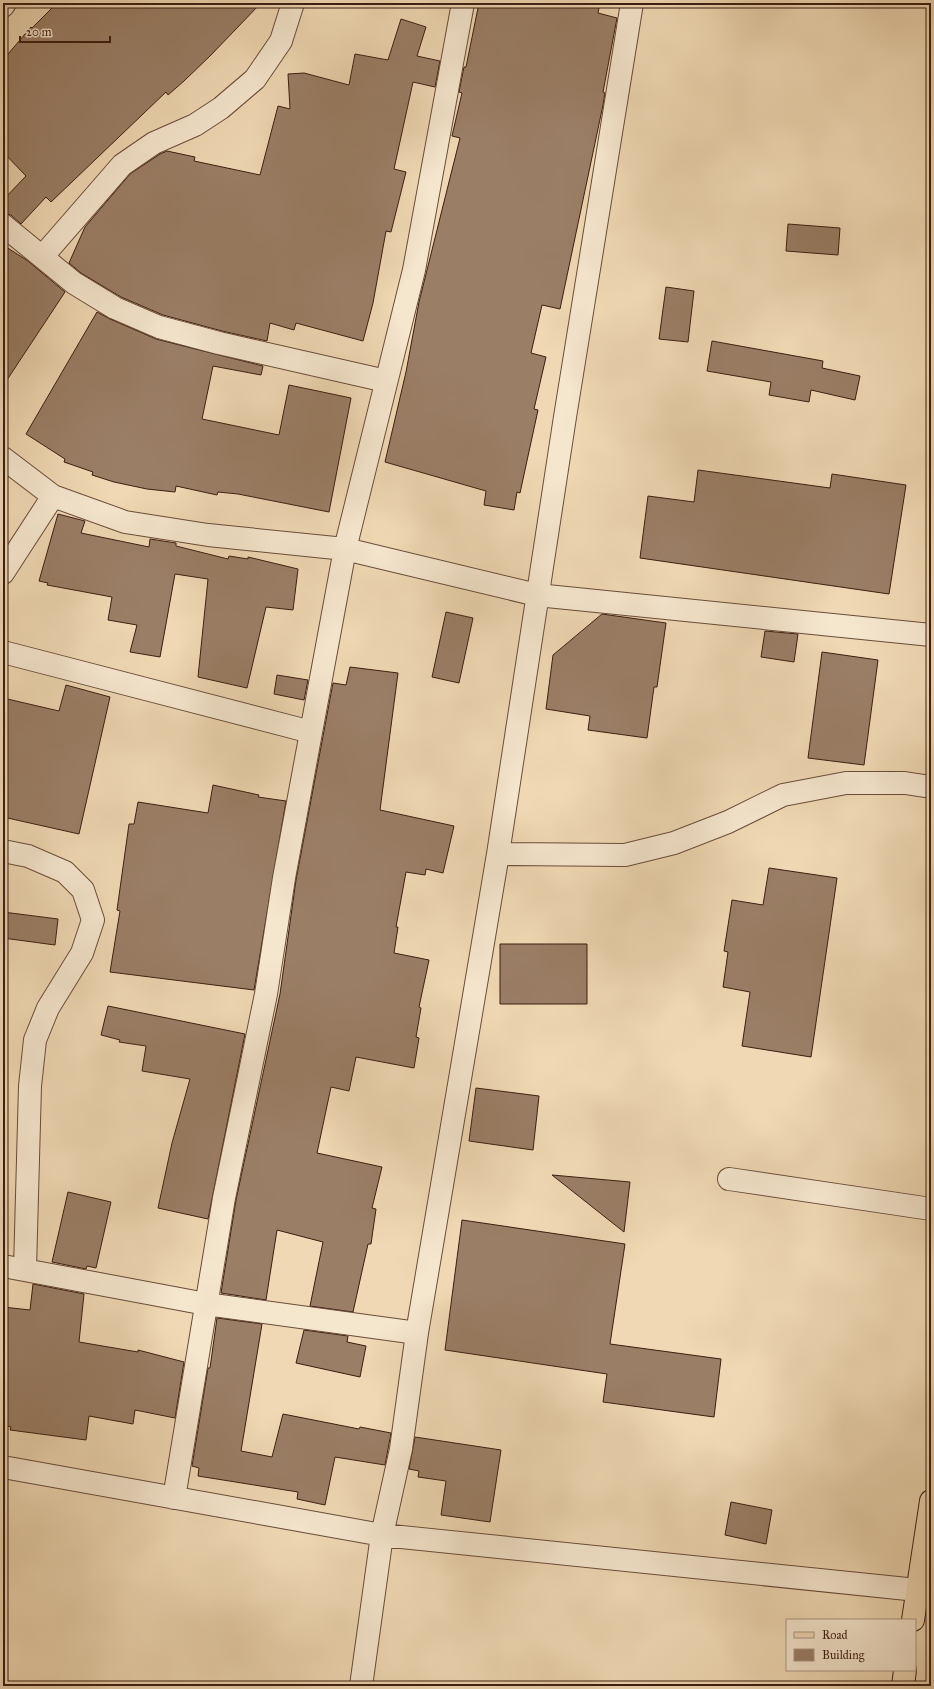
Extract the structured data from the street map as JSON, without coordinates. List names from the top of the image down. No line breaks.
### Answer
{"legend":["Road","Building"],"scale_bar":"20 m"}
